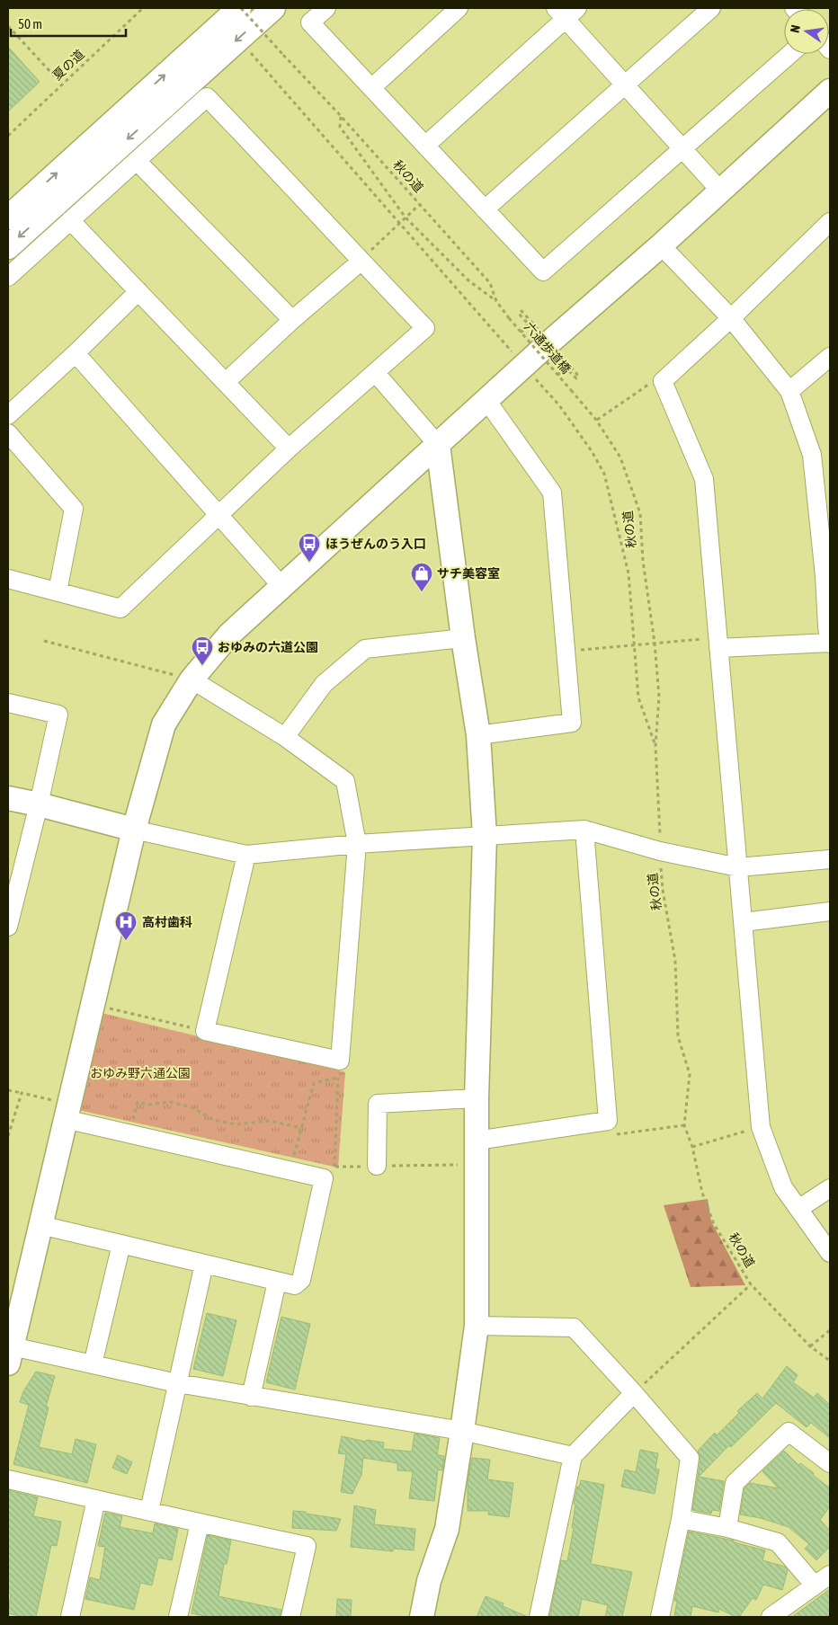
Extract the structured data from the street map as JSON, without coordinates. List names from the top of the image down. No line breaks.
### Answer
{"streets":{"path":["夏の道","秋の道","六通歩道橋"]},"crossings":[["秋の道","六通歩道橋"]],"parks":["おゆみ野六通公園"],"places":{"bus stop":["ほうぜんのう入口","おゆみの六道公園"],"shop":["サチ美容室"],"hospital":["高村歯科"]},"scale_bar":"50 m","north":"left"}
